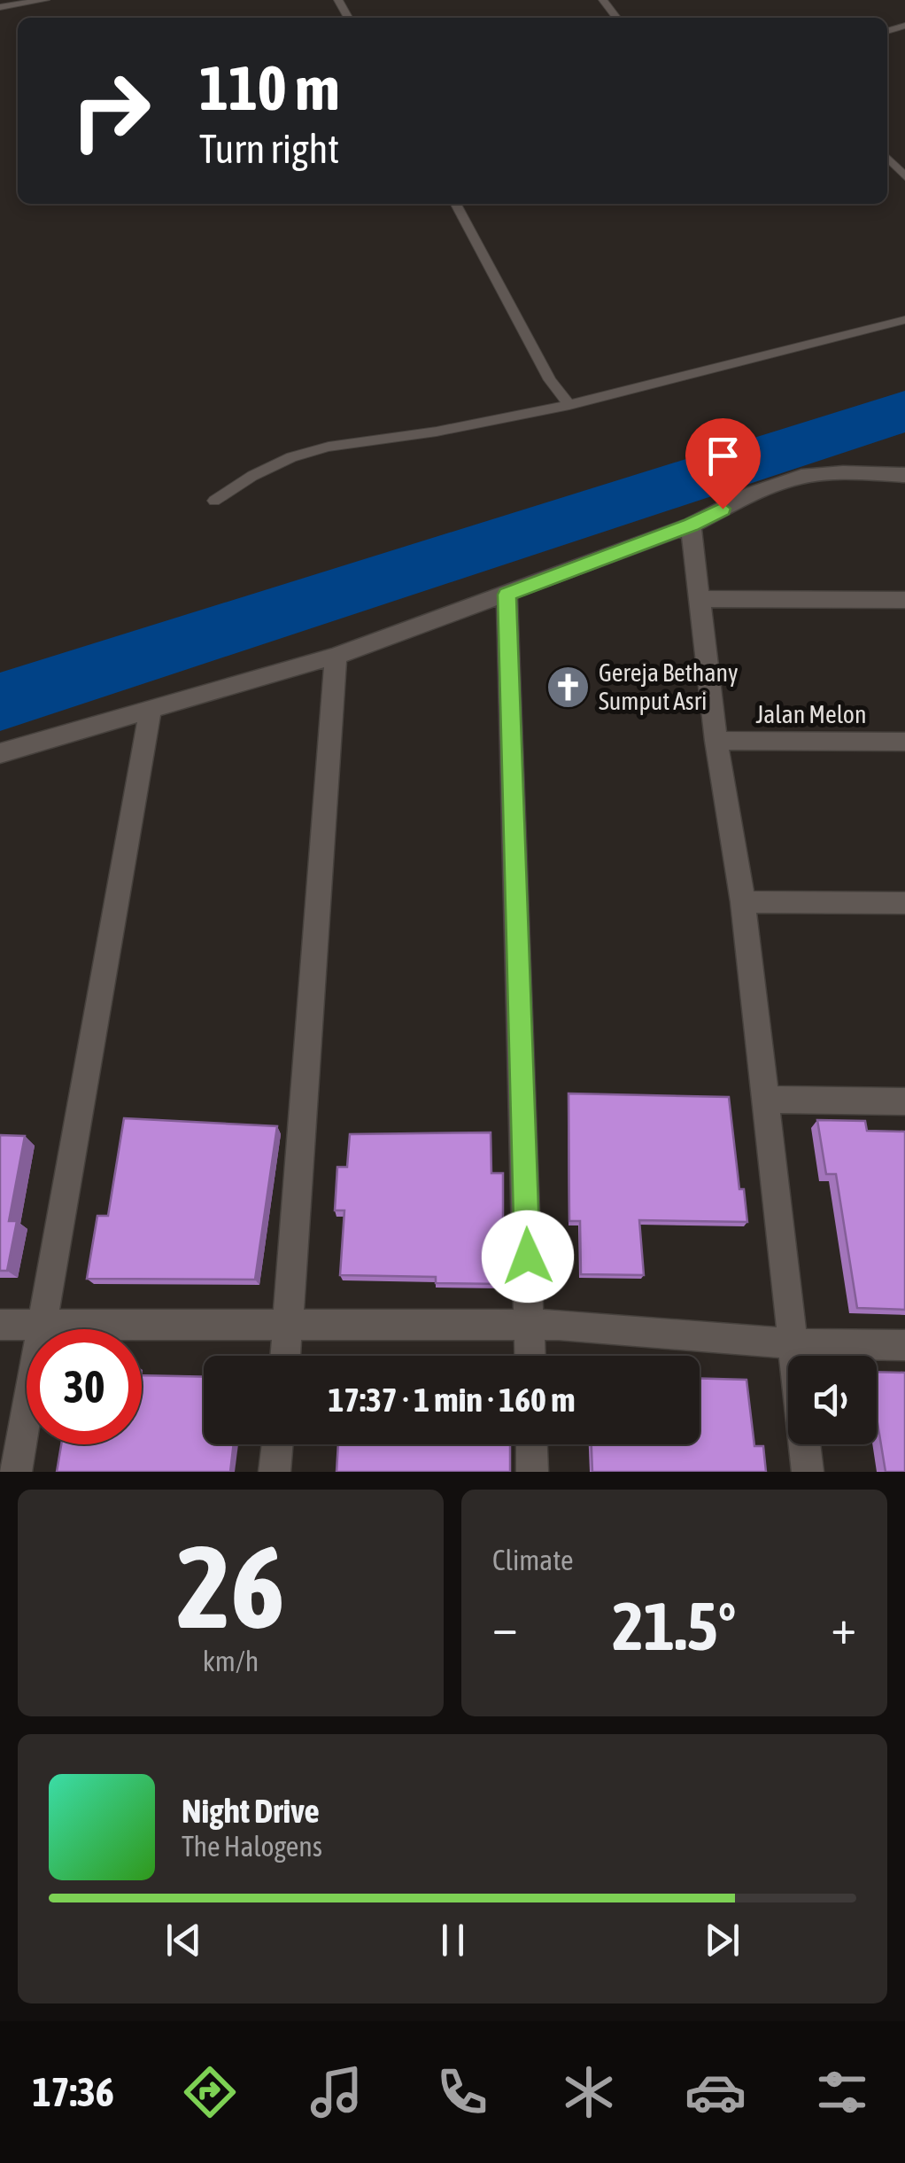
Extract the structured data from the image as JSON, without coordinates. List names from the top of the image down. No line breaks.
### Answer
{"streets":{"street":["Jalan Melon"]},"places":{"church":["Gereja Bethany Sumput Asri"]},"page":{"turn":["110 m","Turn right"],"limit":"30","trip":"17:37 · 1 min · 160 m","tile":[["26","km/h"],"Climate"],"heat":["−","21.5°","+"],"song":["Night Drive","The Halogens"],"tabs":"17:36"}}
